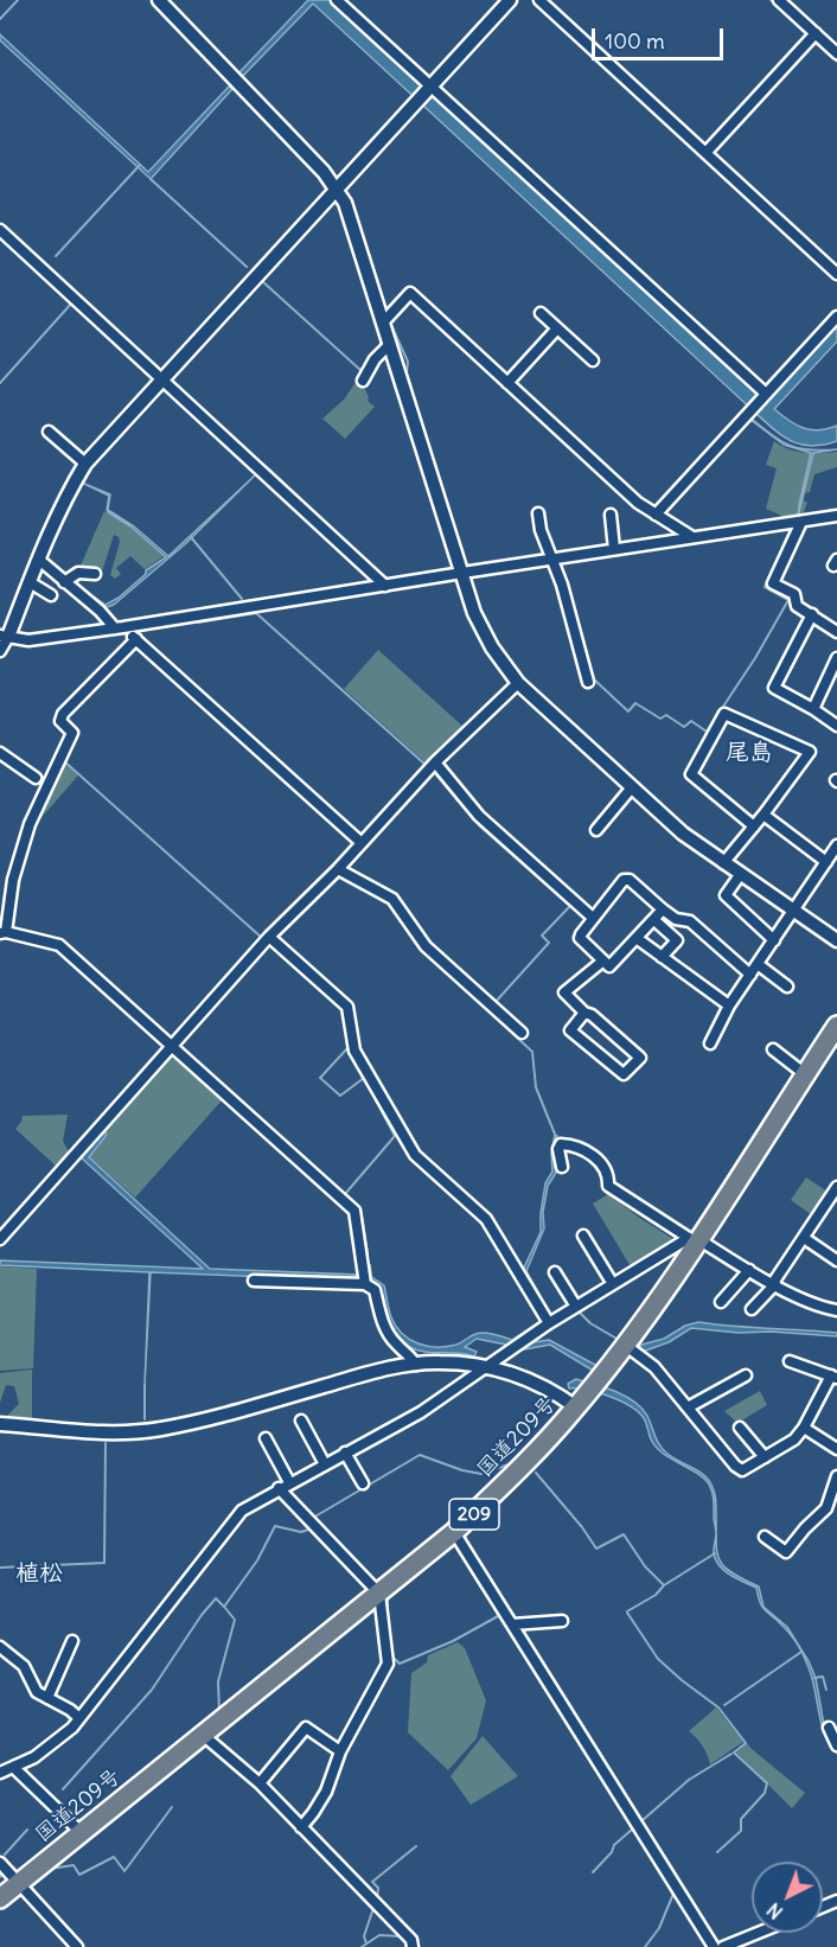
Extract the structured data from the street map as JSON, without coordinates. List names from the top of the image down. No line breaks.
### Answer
{"streets":{"highway":["国道209号","209"]},"districts":["尾島","植松"],"scale_bar":"100 m","north":"bottom left"}
